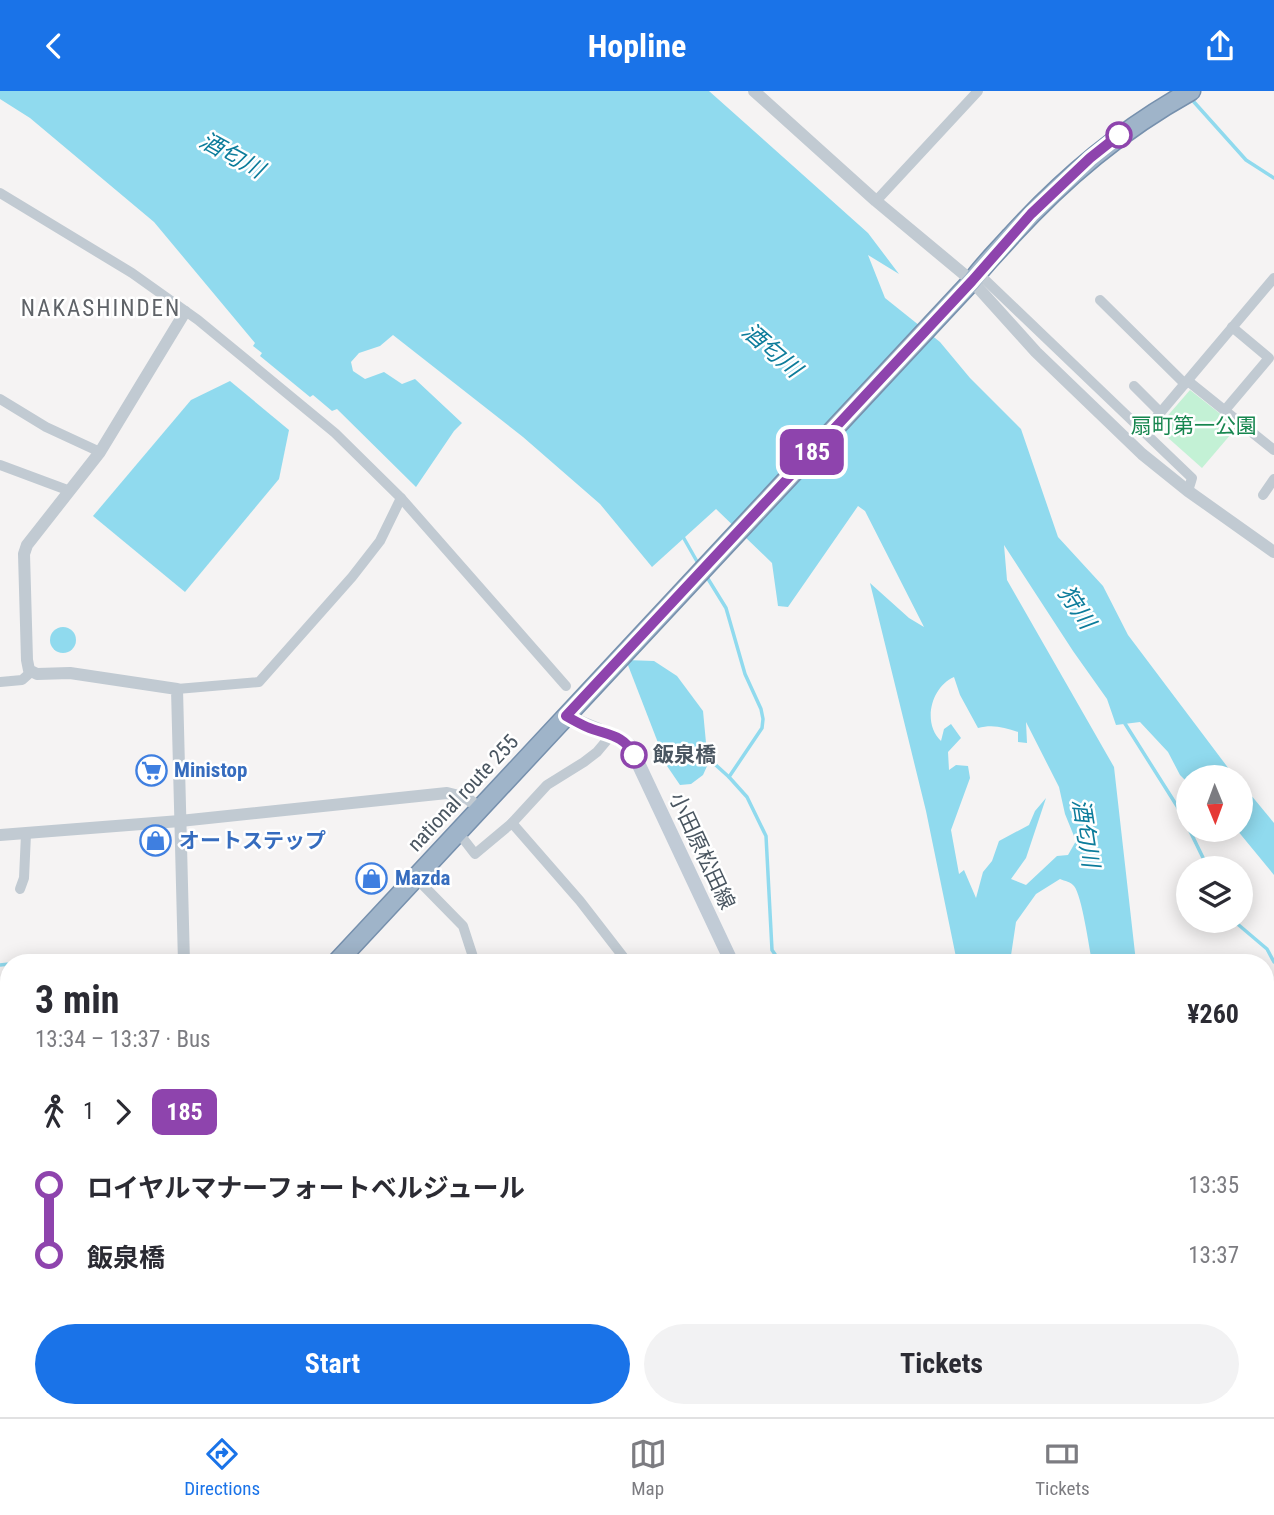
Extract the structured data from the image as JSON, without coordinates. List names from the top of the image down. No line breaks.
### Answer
{"streets":{"highway":["national route 255"],"main road":["小田原松田線"]},"districts":["NAKASHINDEN"],"water":["酒匂川","狩川"],"parks":["扇町第一公園"],"places":{"other":["飯泉橋"],"supermarket":["Ministop"],"shop":["オートステップ","Mazda"]},"lines":["bus line 185"],"north":"bottom","page":{"header":"Hopline","on_map":"185","heading":["3 min","13:34 – 13:37 · Bus","¥260"],"legs":["1","185"],"list":[{"name":"ロイヤルマナーフォートベルジュール","value":"13:35"},{"name":"飯泉橋","value":"13:37"}],"buttons":["Start","Tickets"],"tabs":["Directions","Map","Tickets"]}}
